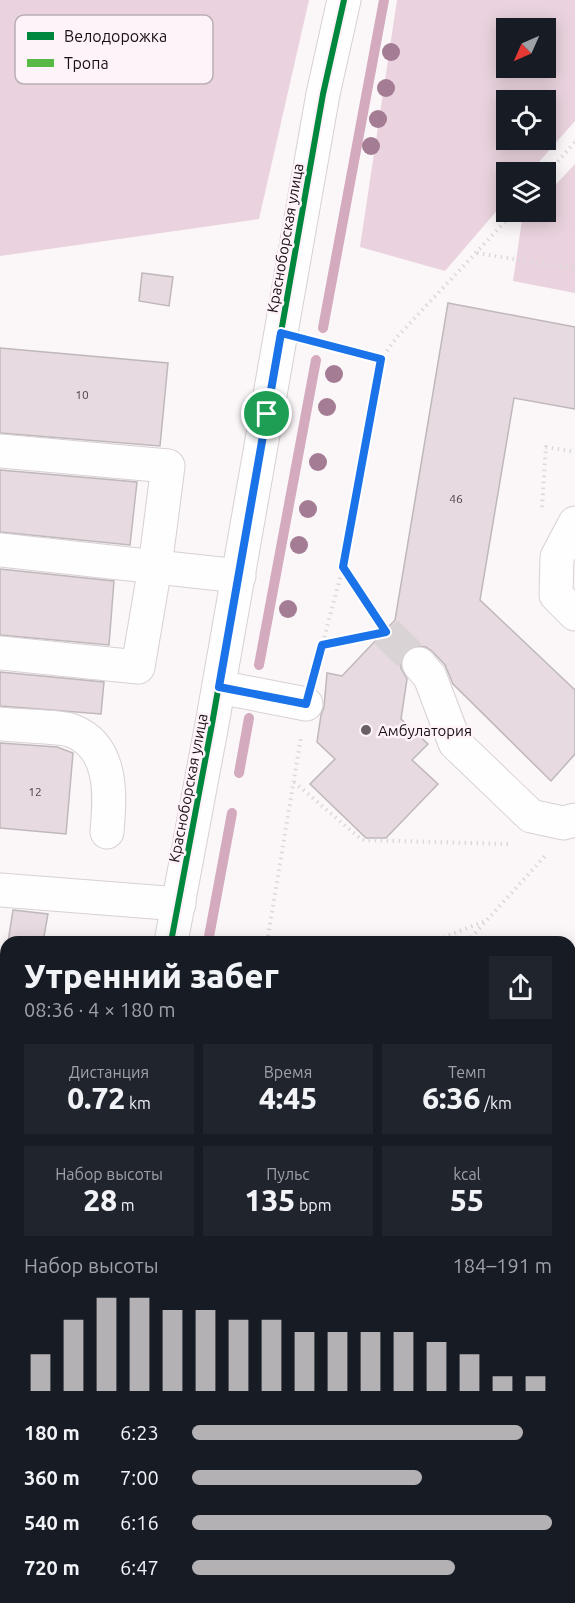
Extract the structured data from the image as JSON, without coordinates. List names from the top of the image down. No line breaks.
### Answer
{"streets":{"street":["Красноборская улица"]},"places":["Амбулатория"],"house_numbers":["10","46","12"],"legend":["Велодорожка","Тропа"],"north":"bottom left","page":{"heading":["Утренний забег","08:36 · 4 × 180 m"],"stats":[["Дистанция","0.72 km"],["Время","4:45"],["Темп","6:36 /km"],["Набор высоты","28 m"],["Пульс","135 bpm"],["kcal","55"]],"chart":["Набор высоты","184–191 m"],"list":[{"name":"180 m","note":"6:23"},{"name":"360 m","note":"7:00"},{"name":"540 m","note":"6:16"},{"name":"720 m","note":"6:47"}]}}
